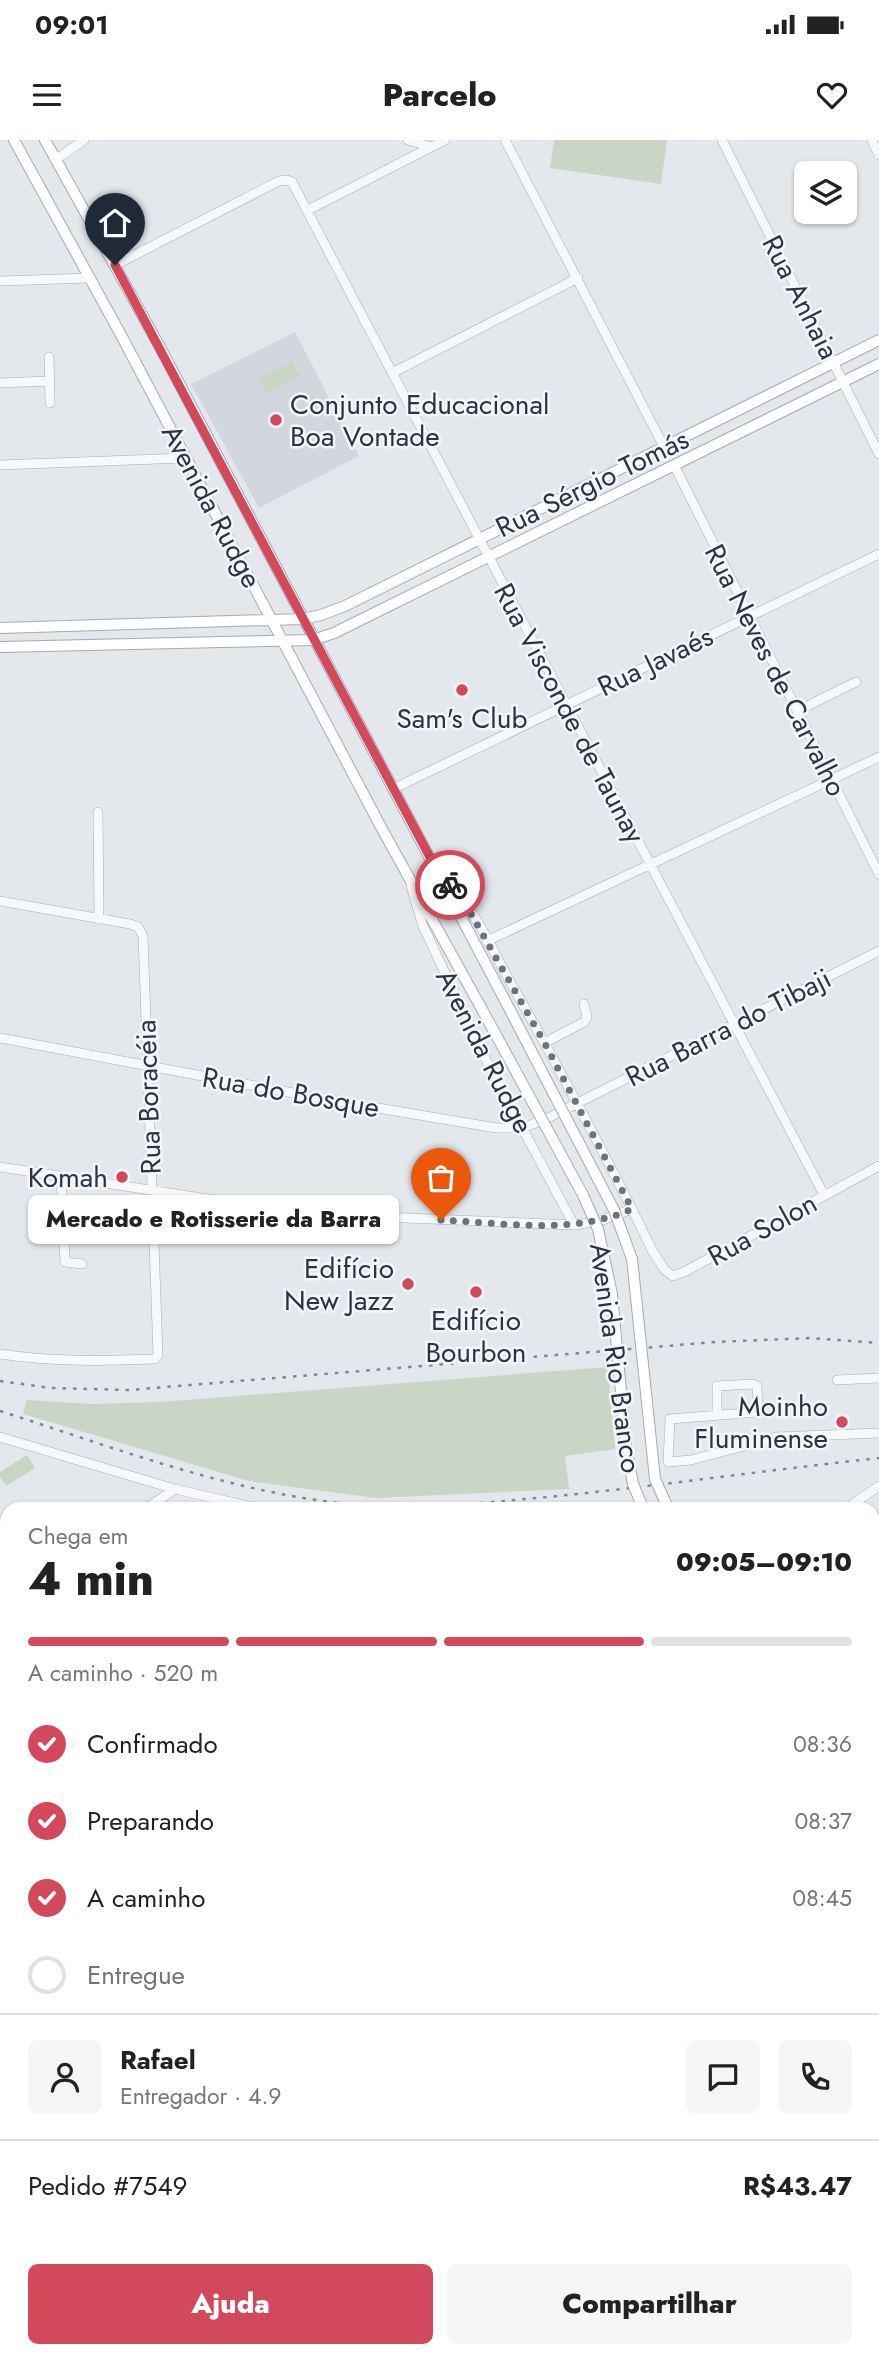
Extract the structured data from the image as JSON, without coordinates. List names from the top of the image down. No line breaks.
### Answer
{"streets":{"main road":["Rua Sérgio Tomás","Avenida Rudge","Avenida Rio Branco"],"street":["Rua Anhaia","Rua Javaés","Rua Neves de Carvalho","Rua Visconde de Taunay","Rua Barra do Tibaji","Rua do Bosque","Rua Boracéia","Rua Solon"]},"crossings":[["Rua Anhaia","Rua Sérgio Tomás"],["Rua Sérgio Tomás","Avenida Rudge"],["Rua Sérgio Tomás","Rua Neves de Carvalho"],["Rua Sérgio Tomás","Rua Visconde de Taunay"],["Avenida Rudge","Rua Javaés"],["Avenida Rudge","Rua Visconde de Taunay"],["Avenida Rudge","Rua Barra do Tibaji"],["Avenida Rudge","Rua do Bosque"],["Avenida Rudge","Rua Solon"],["Avenida Rudge","Avenida Rio Branco"],["Rua Javaés","Rua Neves de Carvalho"],["Rua Javaés","Rua Visconde de Taunay"],["Rua Visconde de Taunay","Rua Barra do Tibaji"],["Rua Visconde de Taunay","Rua Solon"],["Rua Barra do Tibaji","Rua do Bosque"],["Rua do Bosque","Rua Boracéia"]],"places":["Conjunto Educacional Boa Vontade","Sam's Club","Komah","Mercado e Rotisserie da Barra","Edifício New Jazz","Edifício Bourbon","Moinho Fluminense"],"page":{"status":"09:01","header":"Parcelo","bubble":"Mercado e Rotisserie da Barra","heading":["4 min","Chega em","09:05–09:10"],"panel":["Rafael","Entregador · 4.9","Pedido #7549","R$43.47"],"bar":"A caminho · 520 m","list":[["Confirmado","08:36"],["Preparando","08:37"],["A caminho","08:45"],"Entregue"],"buttons":["Ajuda","Compartilhar"]}}
